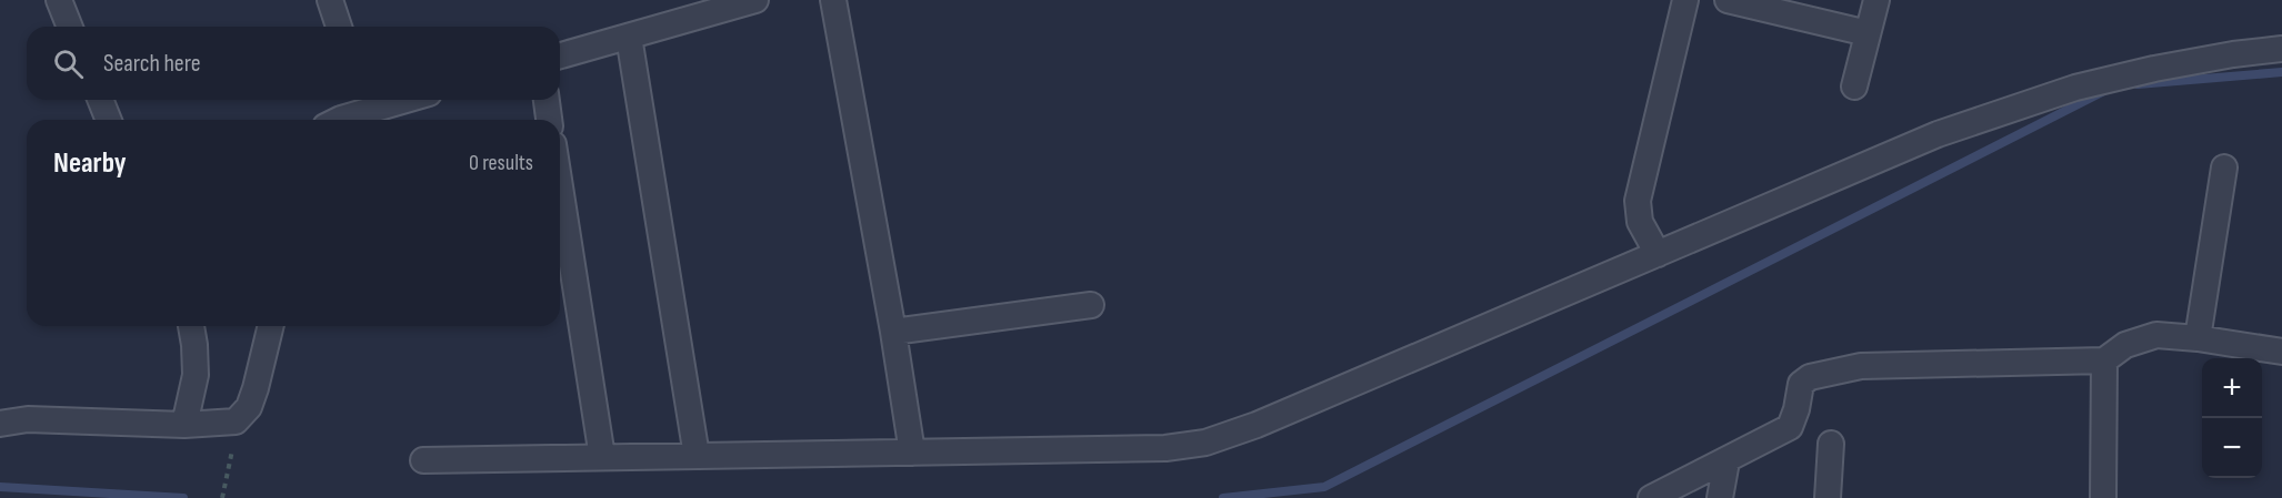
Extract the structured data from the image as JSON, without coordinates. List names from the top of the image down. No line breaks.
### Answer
{"page":{"search":"Search here","heading":["Nearby","0 results"],"map_buttons":["+","−"]}}
